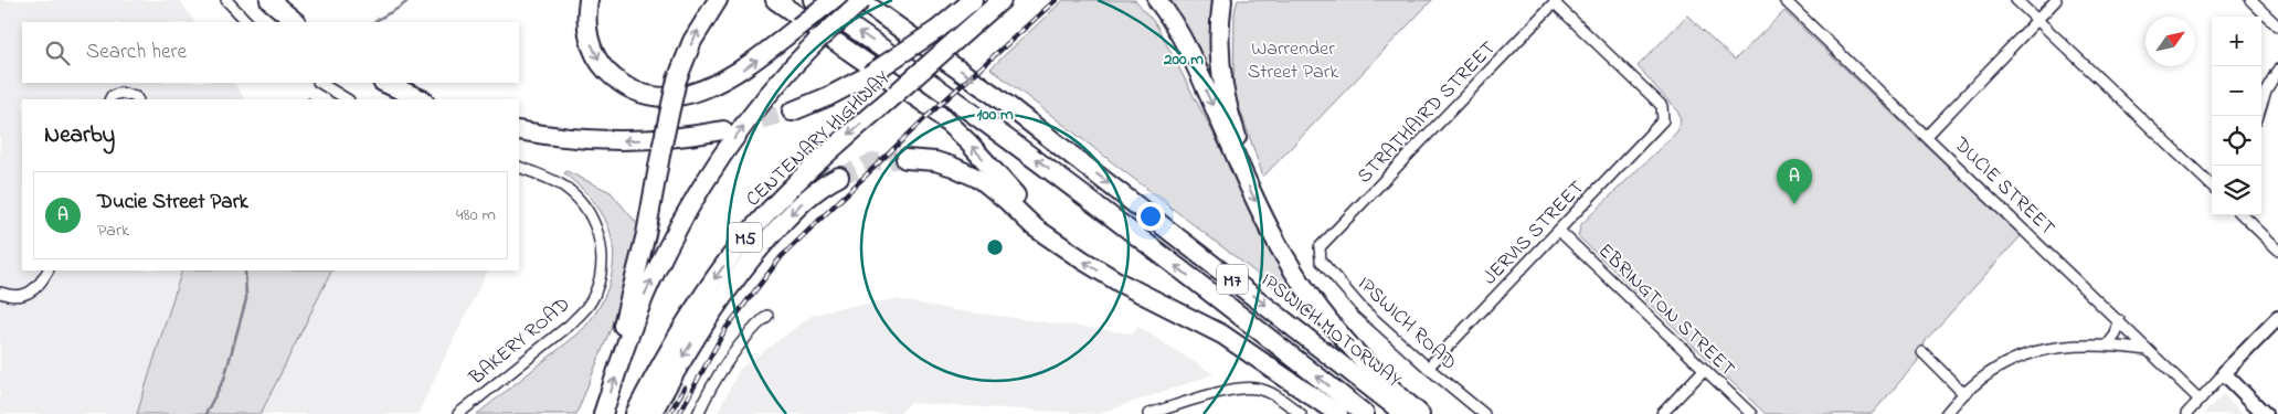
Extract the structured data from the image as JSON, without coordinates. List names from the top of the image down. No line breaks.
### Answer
{"streets":{"highway":["CENTENARY HIGHWAY","M5","M7","IPSWICH MOTORWAY"],"street":["STRATHAIRD STREET","DUCIE STREET","JERVIS STREET","EBRINGTON STREET","IPSWICH ROAD","BAKERY ROAD"]},"crossings":[["STRATHAIRD STREET","JERVIS STREET"],["STRATHAIRD STREET","IPSWICH ROAD"],["JERVIS STREET","EBRINGTON STREET"],["JERVIS STREET","IPSWICH ROAD"]],"parks":["Warrender Street Park"],"north":"top right","page":{"map_buttons":["+","−"],"search":"Search here","heading":"Nearby","pins":"A","list":[{"mark":"A","name":"Ducie Street Park","note":"Park","value":"480 m"}]},"rings":["200 m","100 m"]}
